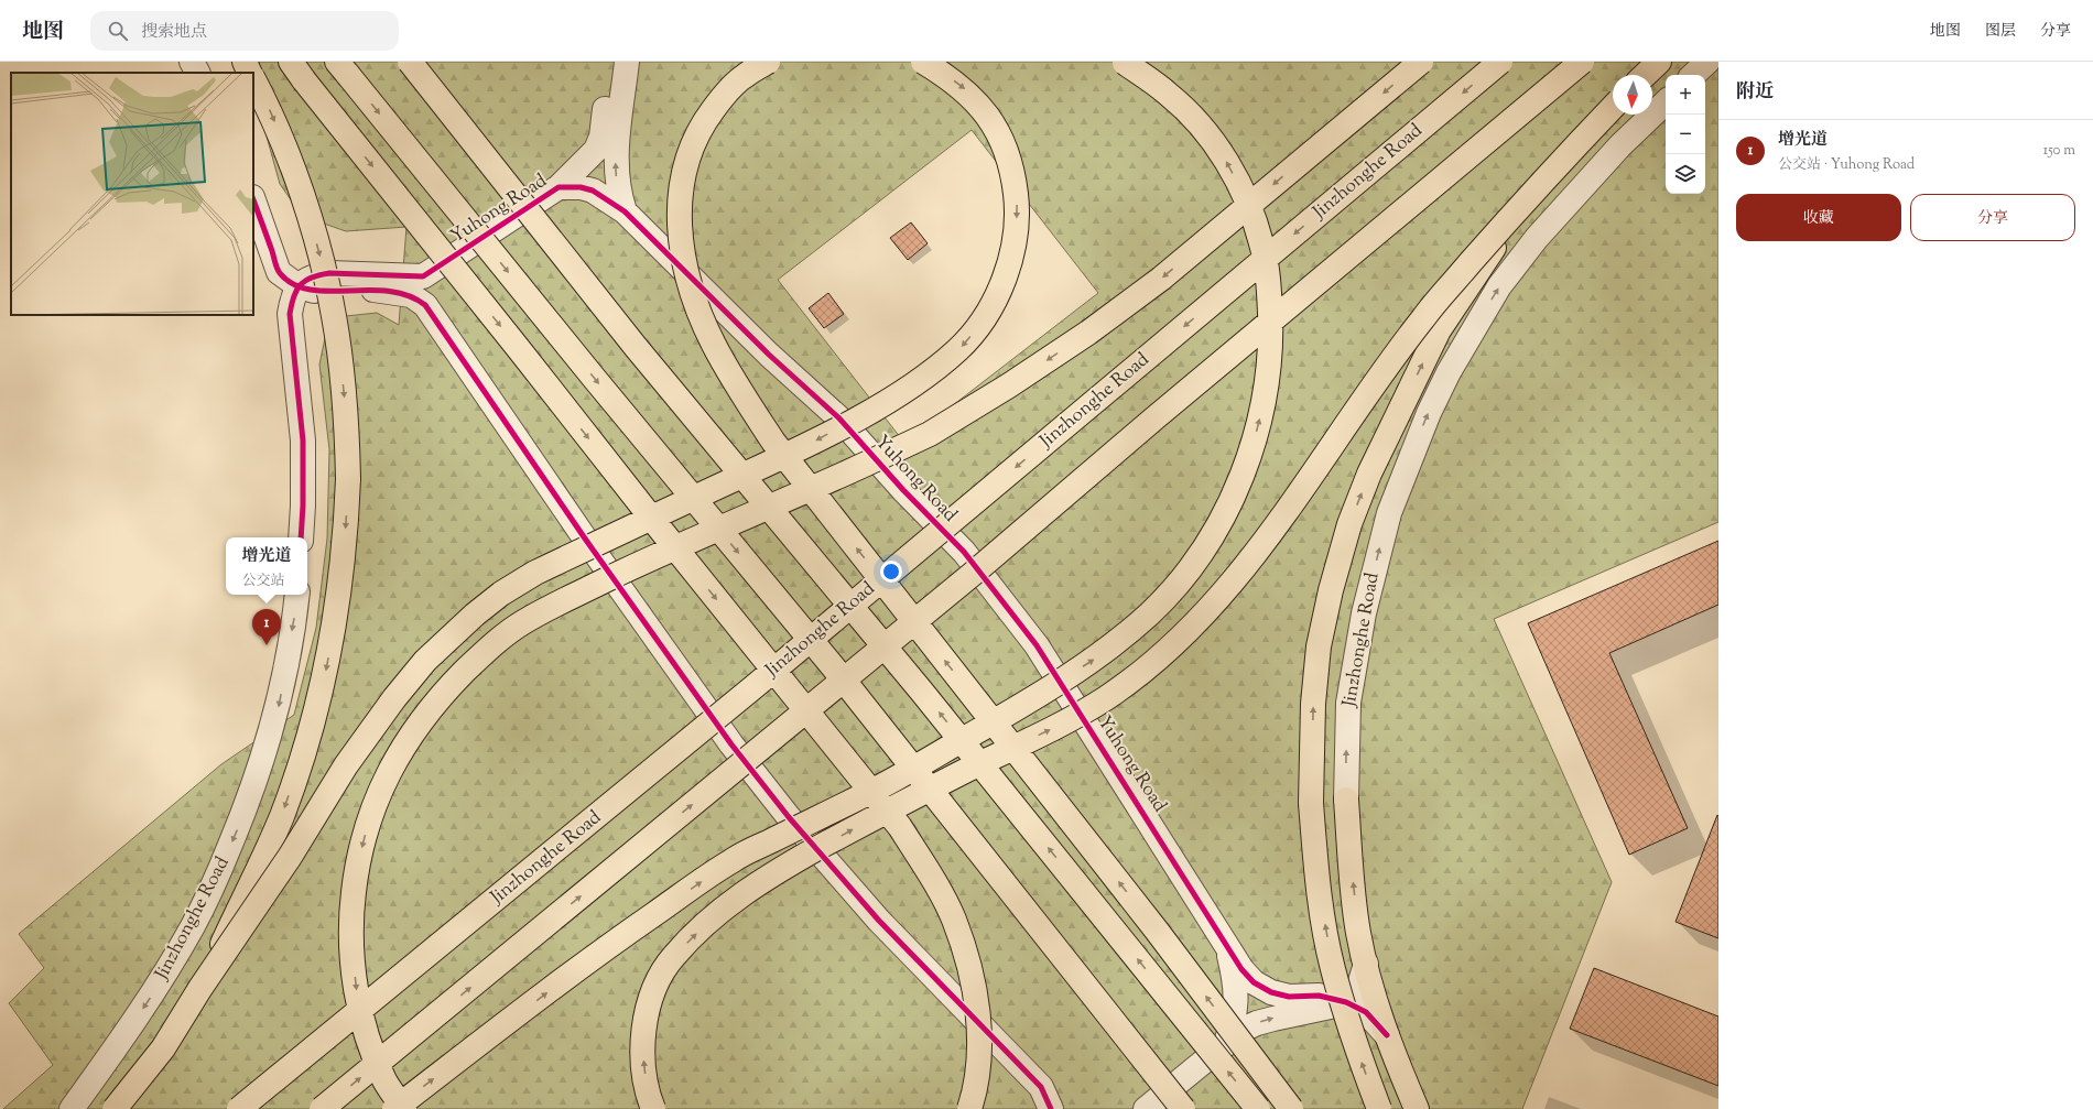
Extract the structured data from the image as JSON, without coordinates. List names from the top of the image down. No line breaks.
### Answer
{"streets":{"main road":["Jinzhonghe Road","Yuhong Road"]},"north":"bottom","page":{"header":"地图","search":"搜索地点","nav":["地图","图层","分享"],"heading":"附近","map_buttons":["+","−"],"list":[{"mark":"1","name":"增光道","note":"公交站 · Yuhong Road","value":"150 m"}],"buttons":["收藏","分享"],"popup":["增光道","公交站"],"pins":"1"}}
